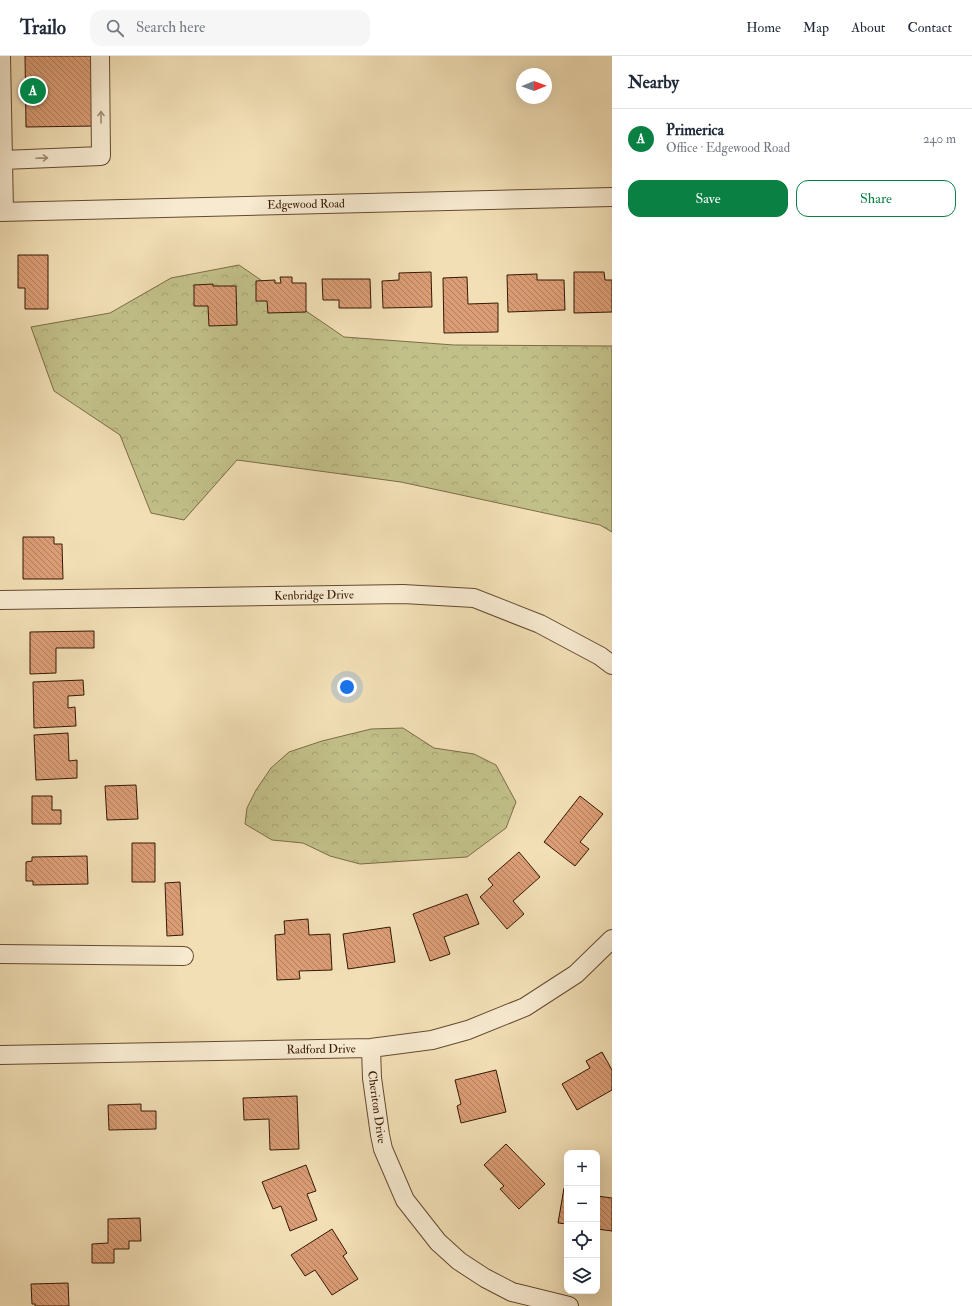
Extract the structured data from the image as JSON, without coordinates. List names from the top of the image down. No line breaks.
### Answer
{"streets":{"street":["Edgewood Road","Kenbridge Drive","Radford Drive","Cheriton Drive"]},"crossings":[["Radford Drive","Cheriton Drive"]],"north":"right","page":{"header":"Trailo","search":"Search here","nav":["Home","Map","About","Contact"],"heading":"Nearby","pins":"A","list":[{"mark":"A","name":"Primerica","note":"Office · Edgewood Road","value":"240 m"}],"buttons":["Save","Share"],"map_buttons":["+","−"]}}
